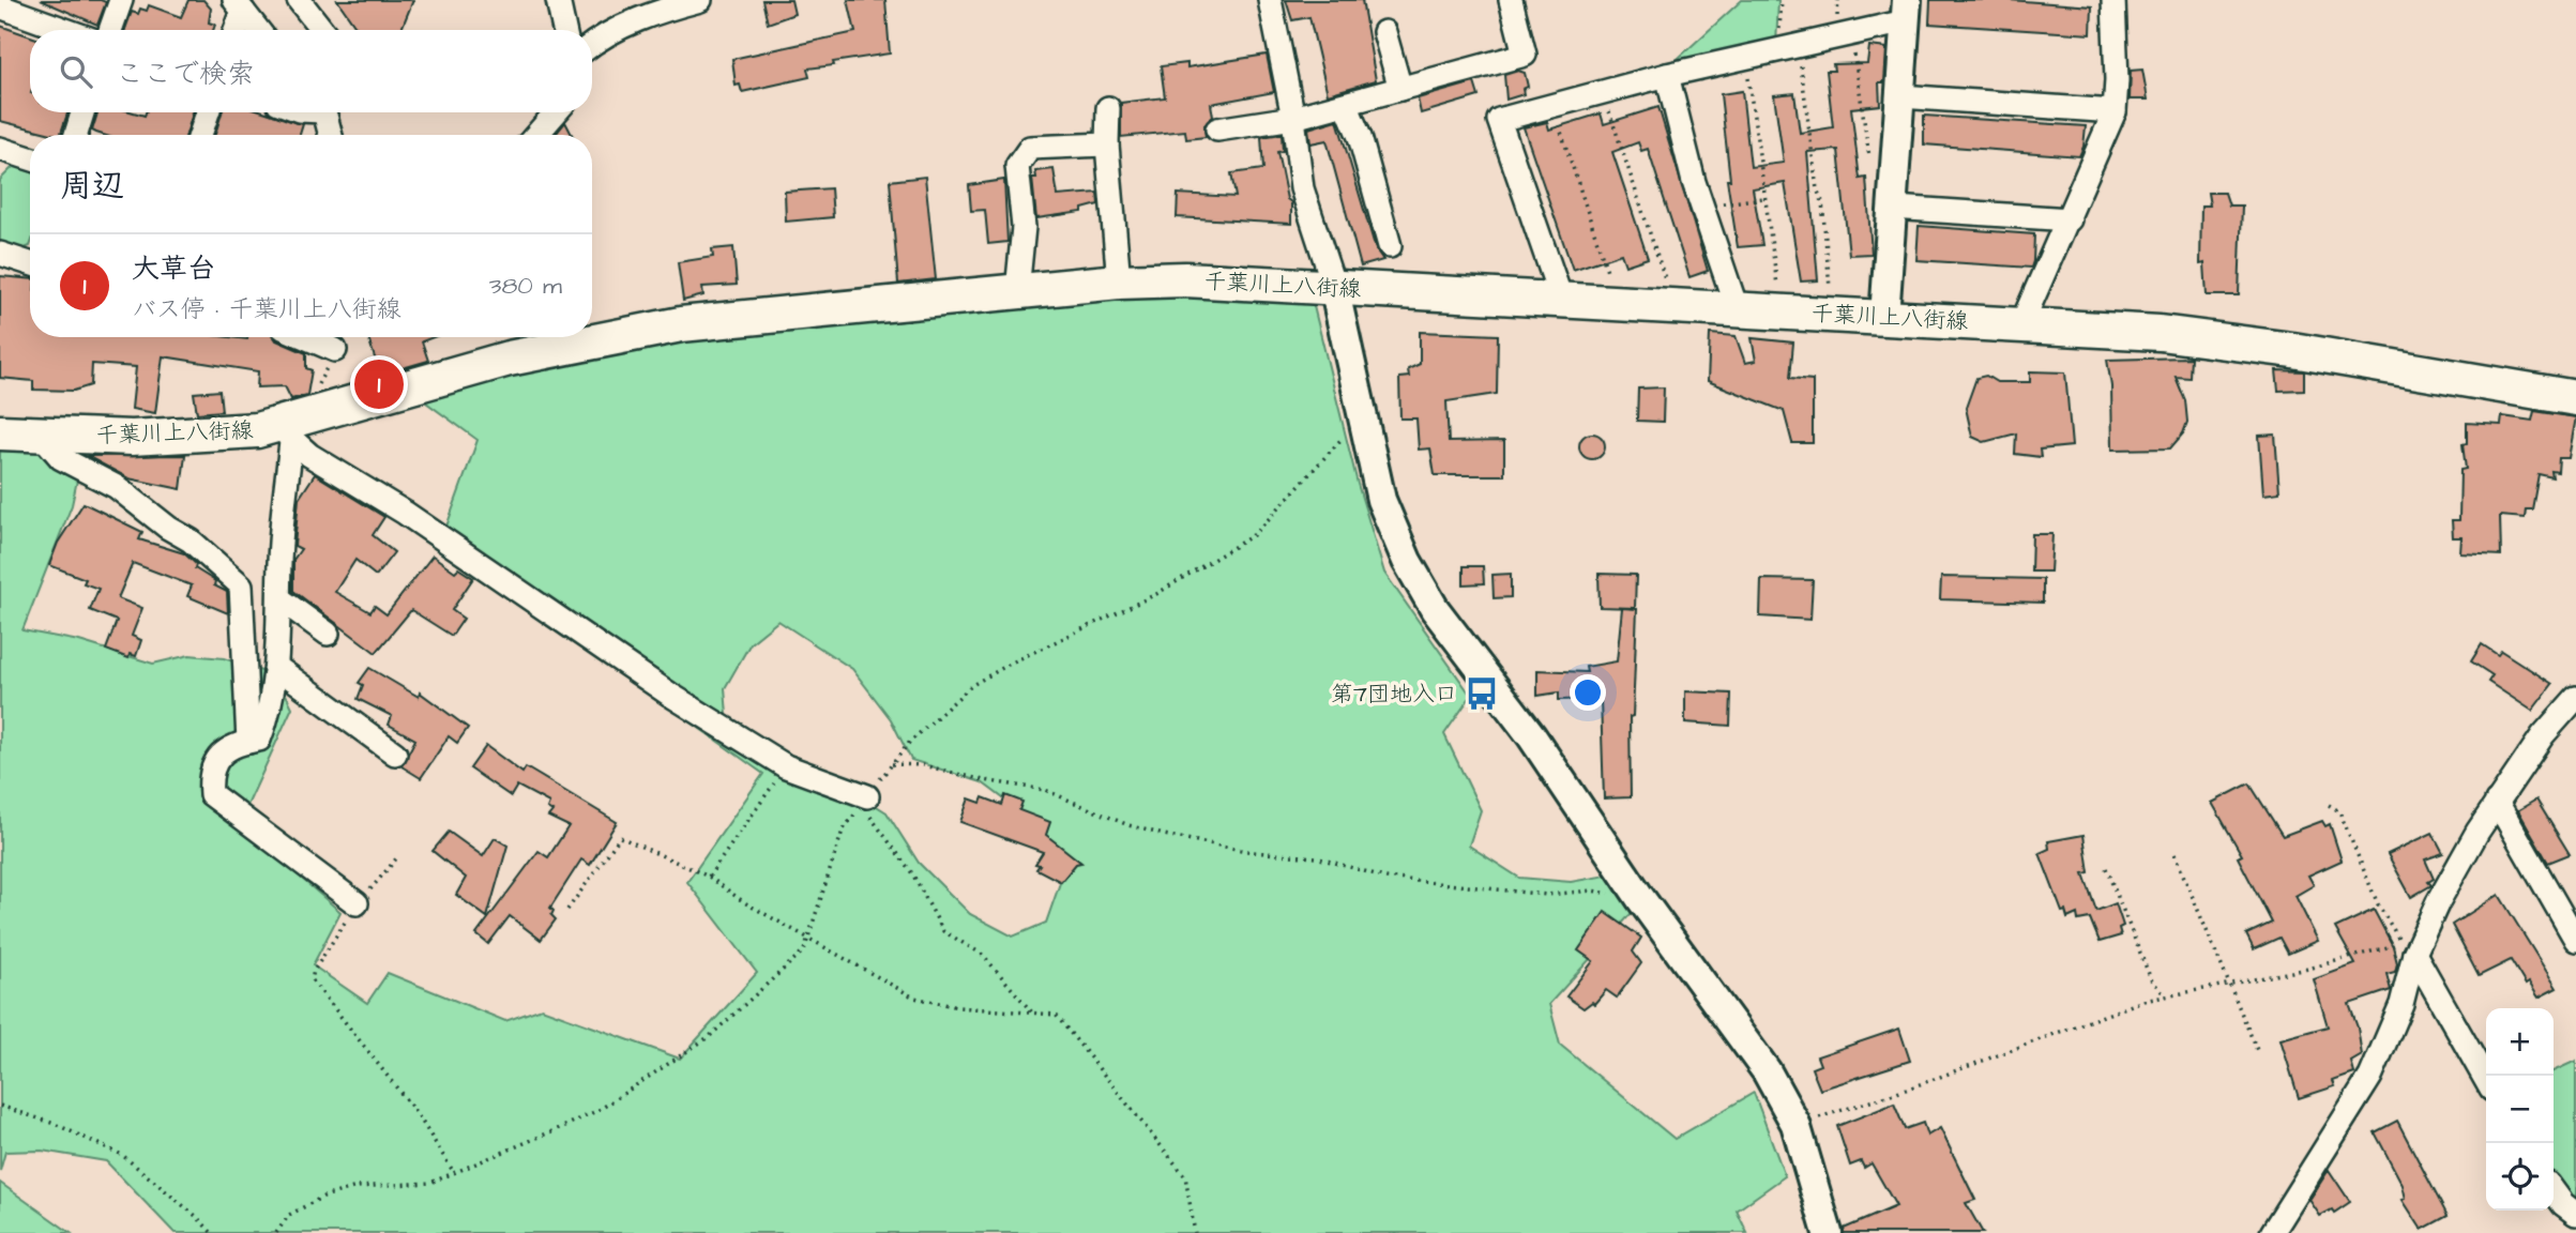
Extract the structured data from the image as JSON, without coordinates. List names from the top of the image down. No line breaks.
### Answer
{"streets":{"main road":["千葉川上八街線"]},"places":{"bus stop":["第7団地入口"]},"page":{"search":"ここで検索","heading":"周辺","list":[{"mark":"1","name":"大草台","note":"バス停 · 千葉川上八街線","value":"380 m"}],"pins":"1","map_buttons":["+","−"]}}
